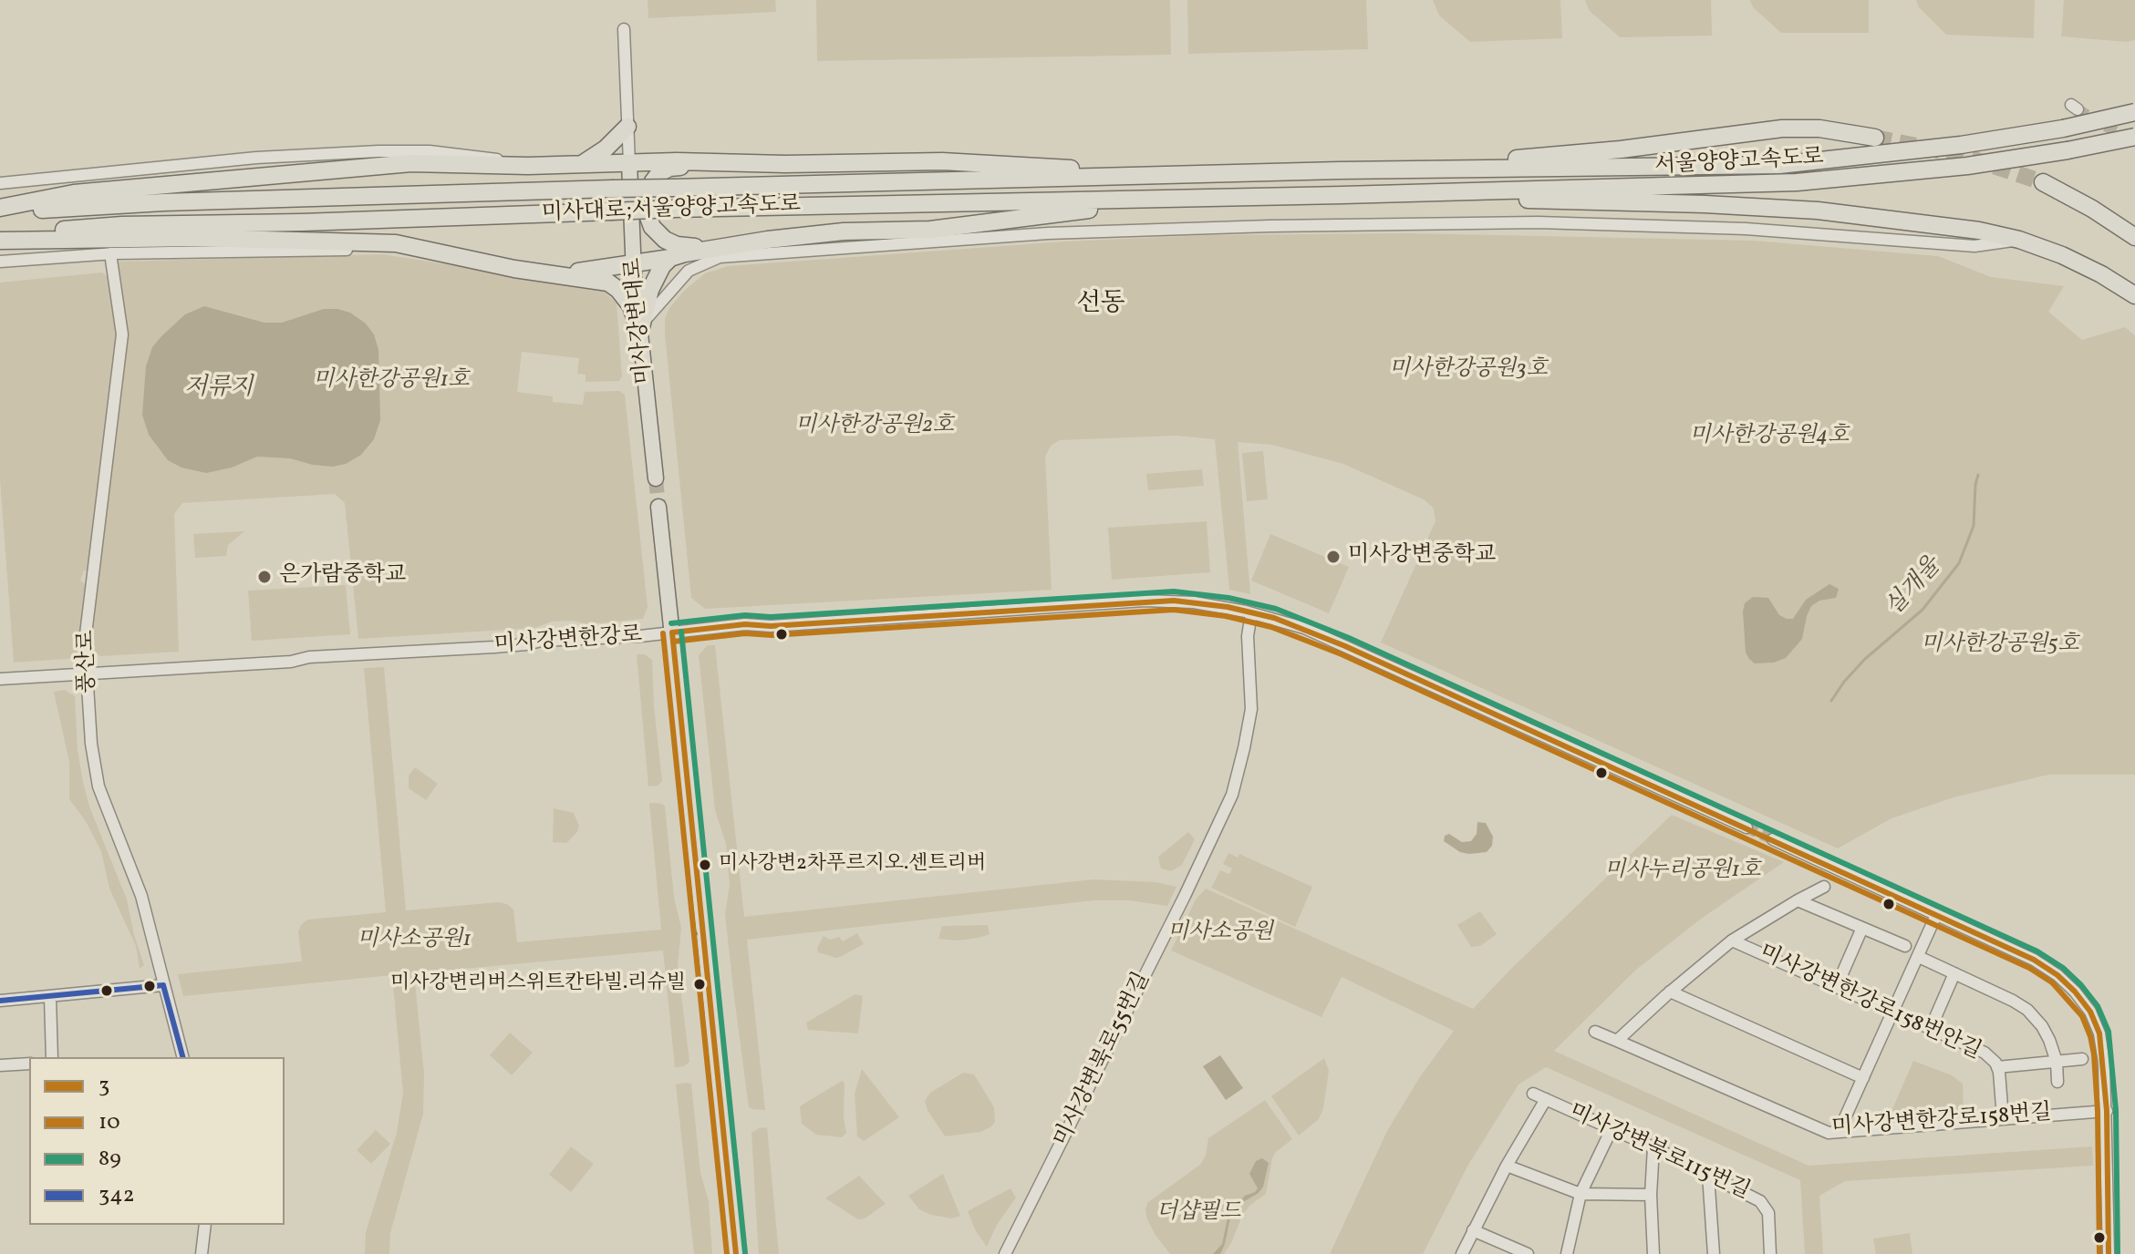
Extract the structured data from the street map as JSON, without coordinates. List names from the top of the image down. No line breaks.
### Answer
{"streets":{"highway":["서울양양고속도로","미사대로;서울양양고속도로"],"main road":["미사강변대로"],"street":["미사강변한강로","풍산로","미사강변한강로158번안길","미사강변북로55번길","미사강변한강로158번길","미사강변북로115번길"]},"crossings":[["서울양양고속도로","미사대로;서울양양고속도로"],["미사강변한강로","풍산로"],["미사강변한강로","미사강변북로55번길"],["미사강변한강로158번안길","미사강변한강로158번길"]],"districts":["선동"],"water":["저류지","실개울"],"parks":["미사한강공원3호","미사한강공원1호","미사한강공원2호","미사한강공원4호","미사한강공원5호","미사누리공원1호","미사소공원","미사소공원1","더샵필드"],"places":["미사강변중학교","은가람중학교","미사강변2차푸르지오.센트리버","미사강변리버스위트칸타빌.리슈빌"],"lines":["transit line 89","transit line 3","transit line 10","transit line 342"],"legend":["3","10","89","342"]}
